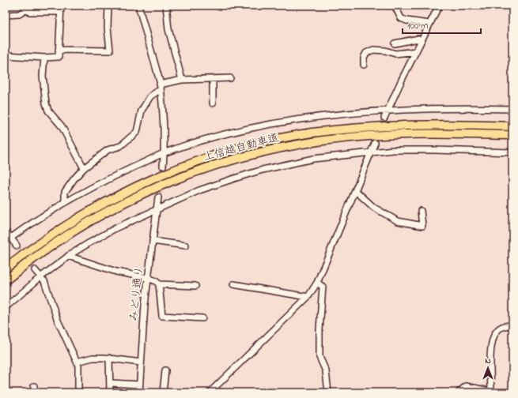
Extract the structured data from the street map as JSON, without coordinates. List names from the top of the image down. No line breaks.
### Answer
{"streets":{"highway":["上信越自動車道"],"street":["みどり通り"]},"scale_bar":"100 m","north":"top"}
